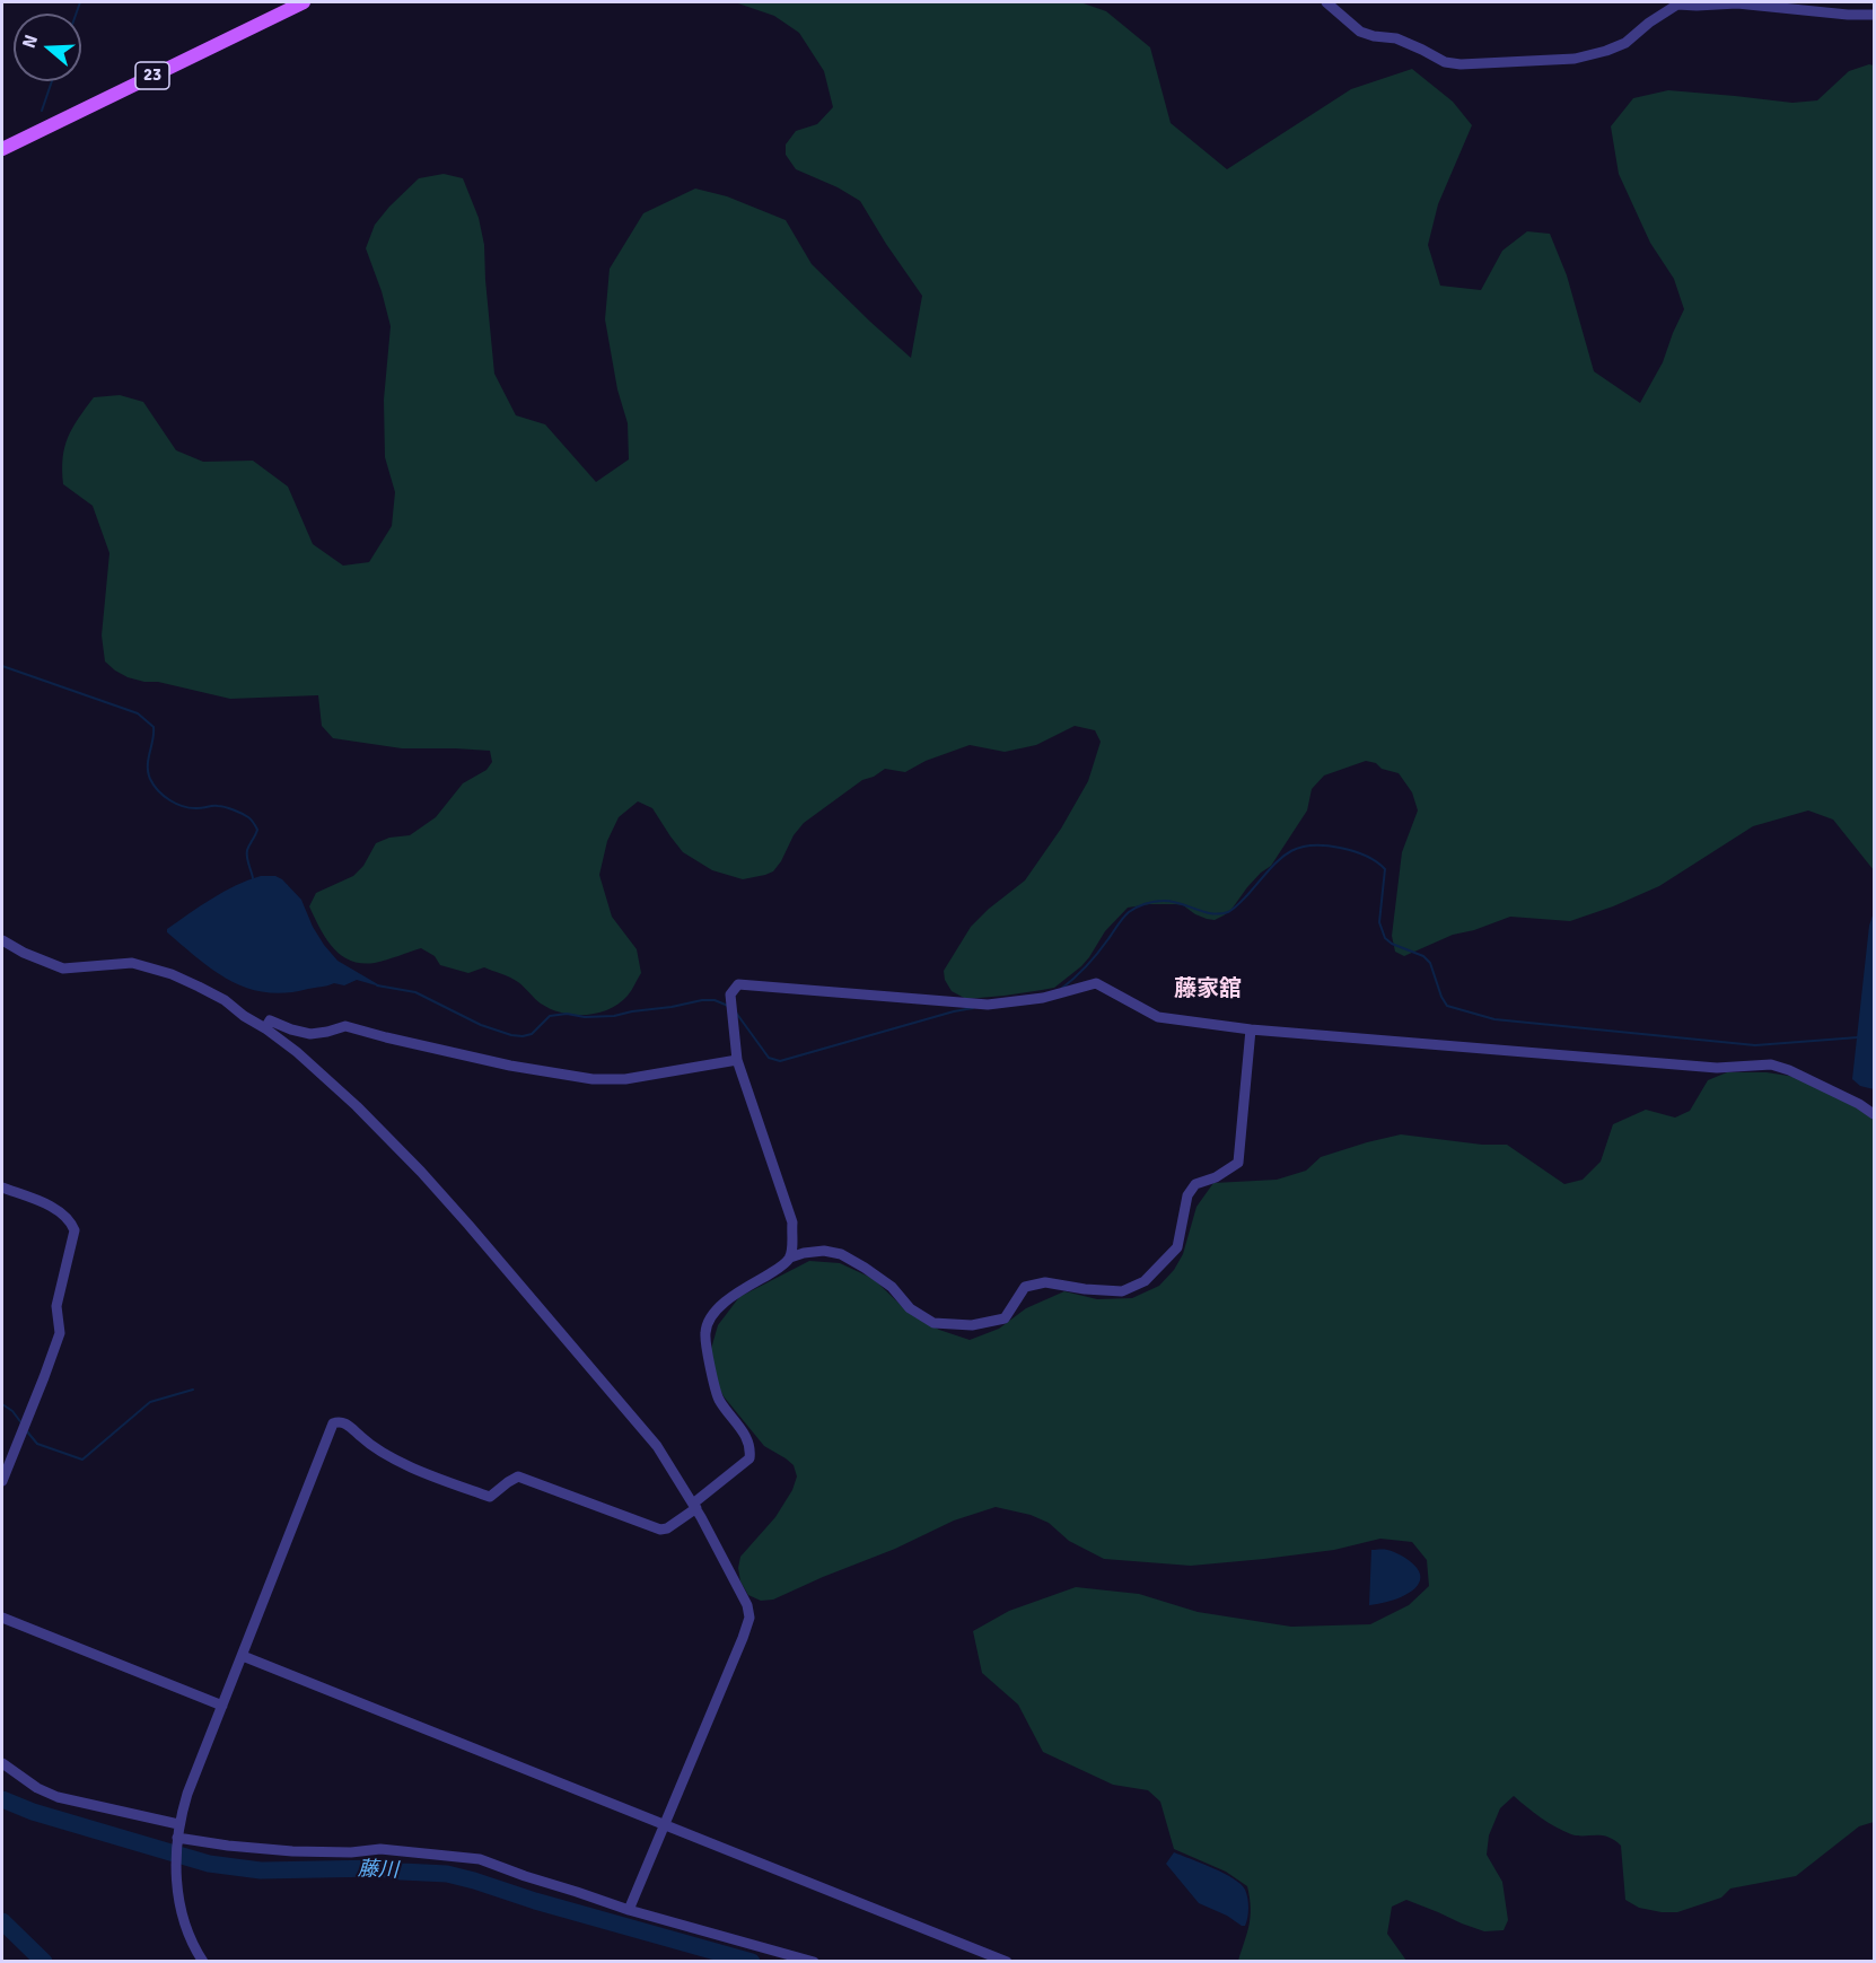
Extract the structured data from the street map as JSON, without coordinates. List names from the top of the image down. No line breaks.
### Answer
{"streets":{"main road":["23"]},"districts":["藤家舘"],"water":["藤川"],"north":"left"}
